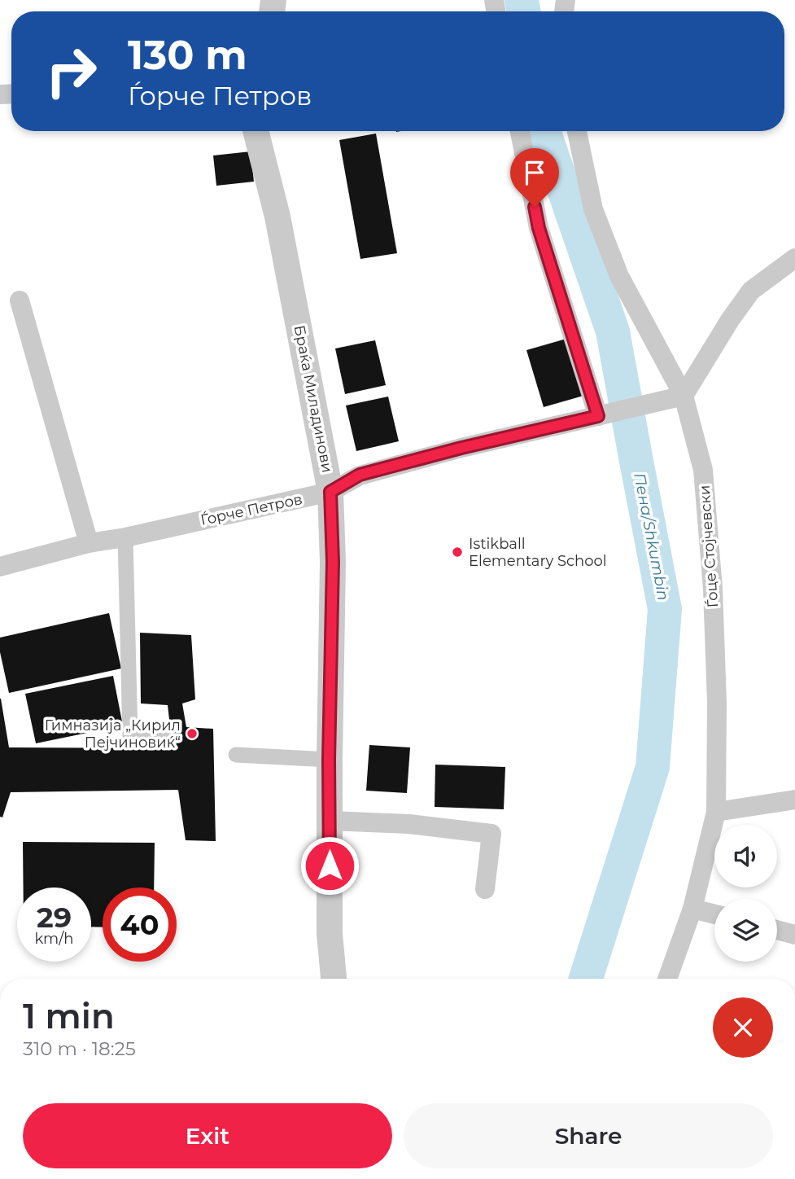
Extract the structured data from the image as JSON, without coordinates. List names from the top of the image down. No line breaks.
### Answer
{"streets":{"street":["Браќа Миладинови","Ѓорче Петров","Ѓоце Стојчевски"]},"crossings":[["Браќа Миладинови","Ѓорче Петров"],["Ѓорче Петров","Ѓоце Стојчевски"]],"water":["Пена/Shkumbin"],"places":["Istikball Elementary School","Гимназија „Кирил Пејчиновиќ“"],"page":{"turn":["130 m","Ѓорче Петров"],"speed":"29 km/h","limit":"40","heading":["1 min","310 m · 18:25"],"buttons":["Exit","Share"]}}
